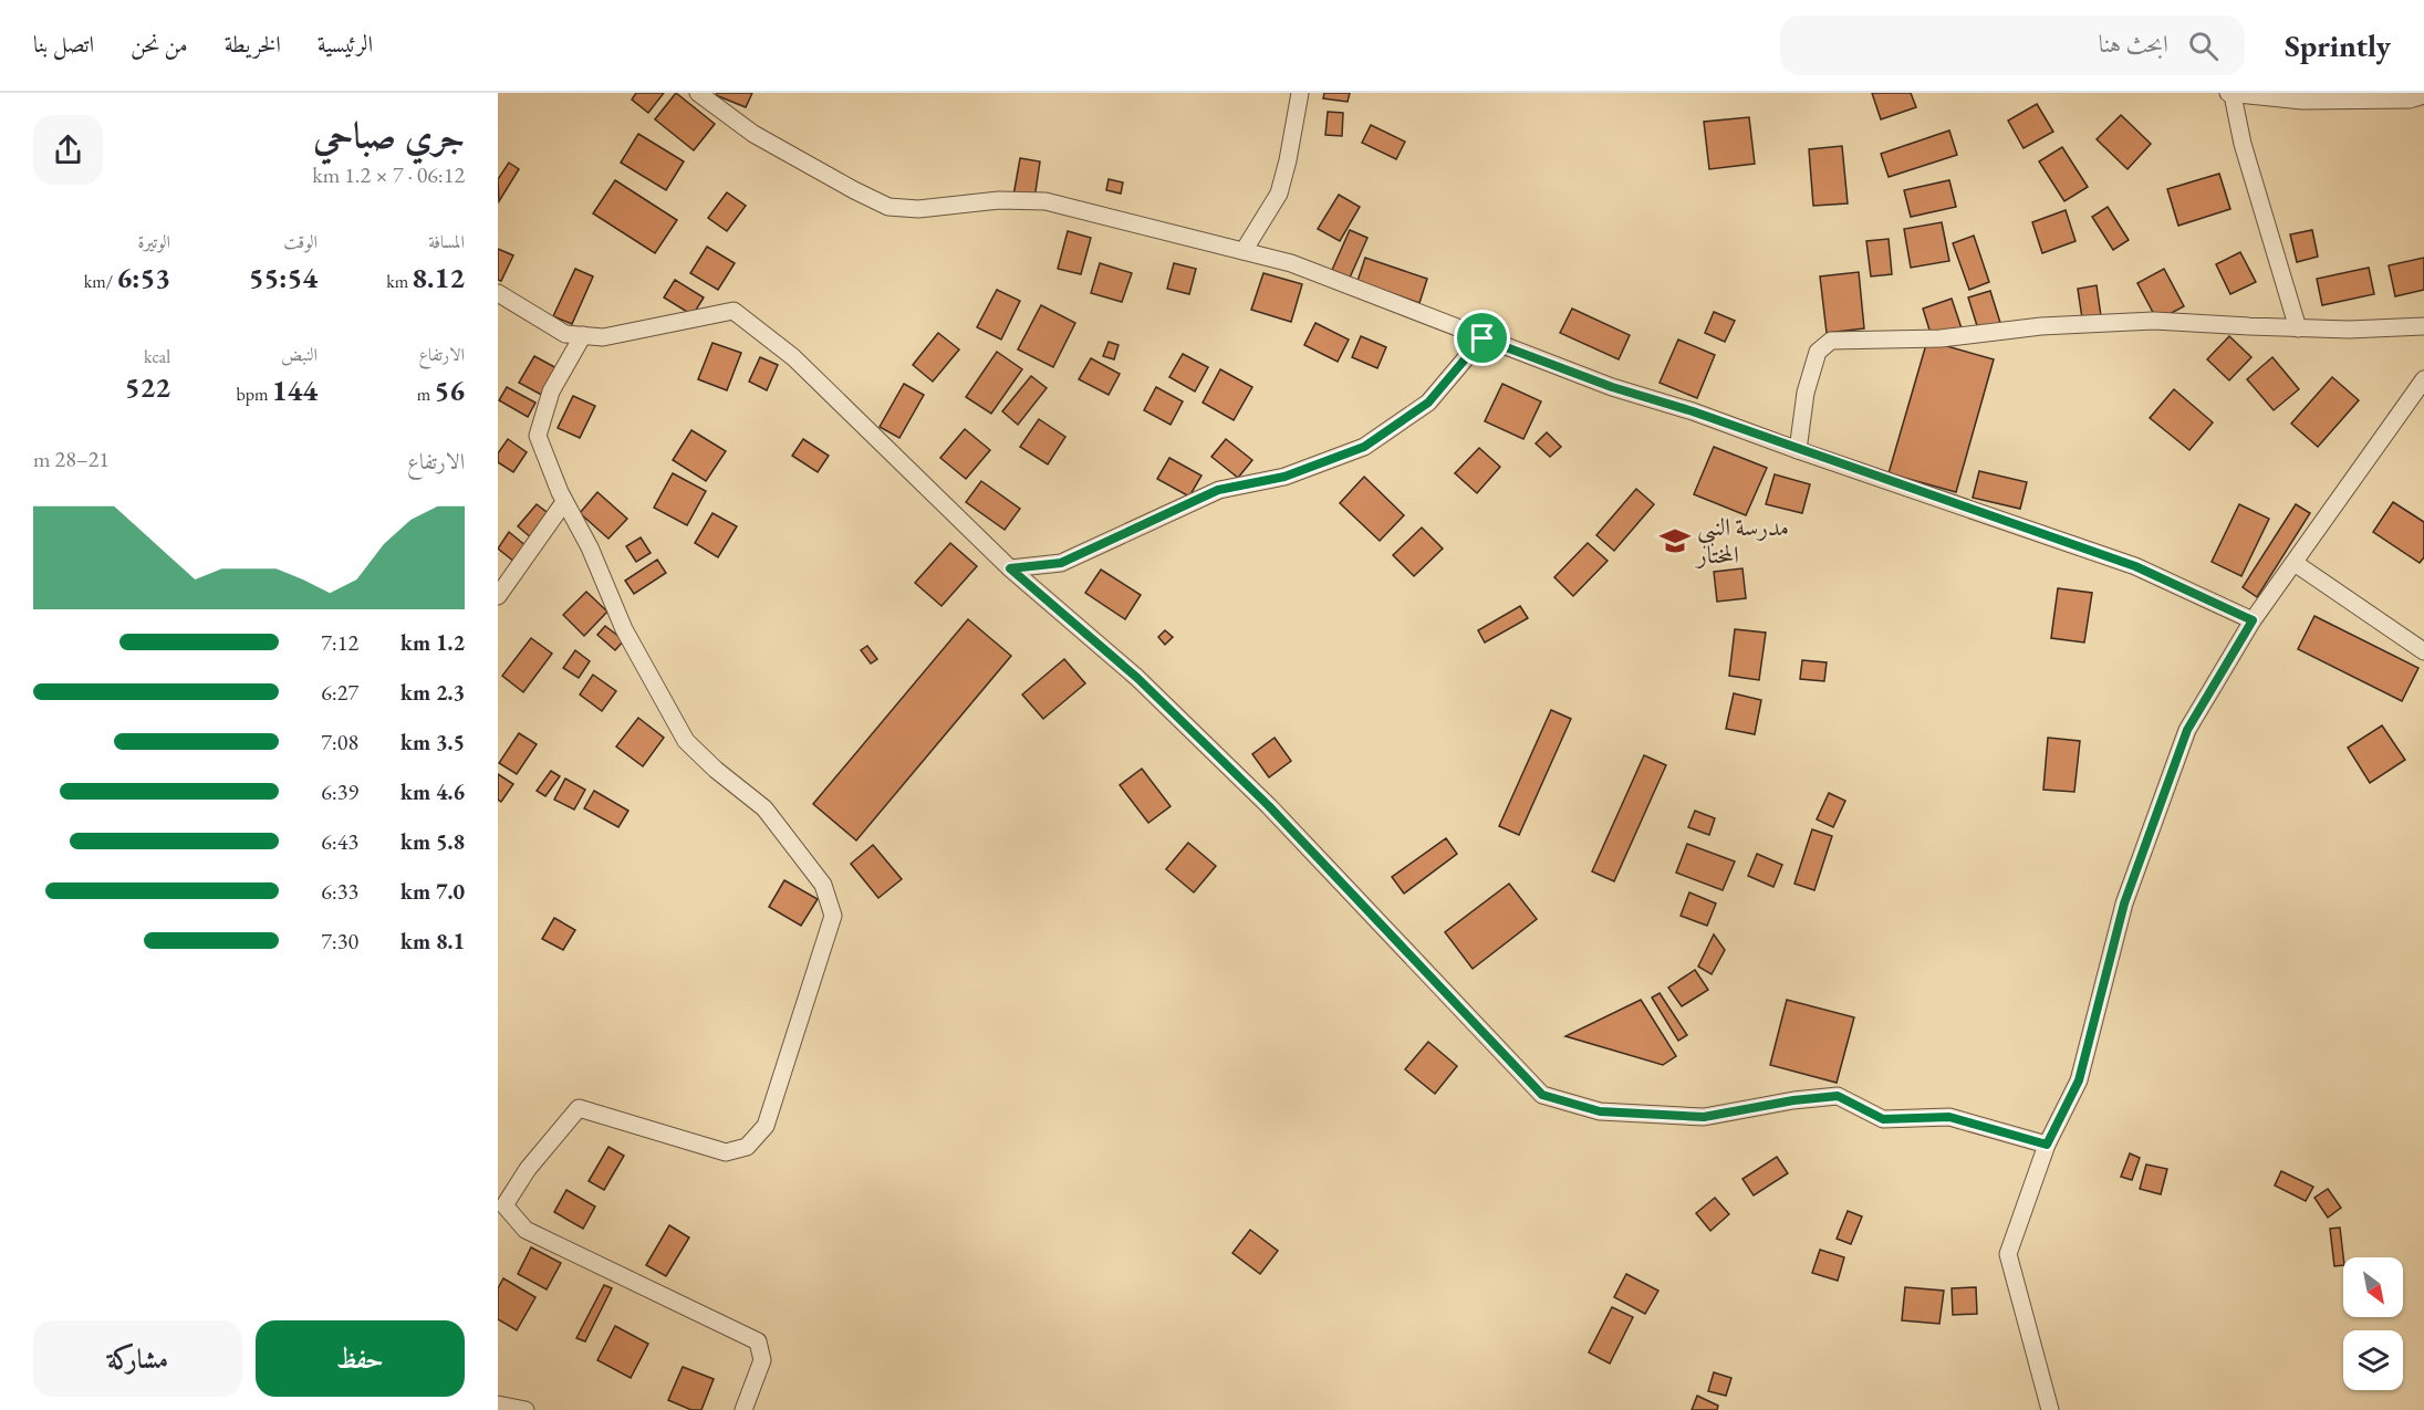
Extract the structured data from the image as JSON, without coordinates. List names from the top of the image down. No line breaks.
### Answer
{"places":{"school or university":["مدرسة النبي المختار"]},"north":"bottom right","page":{"header":"Sprintly","search":"ابحث هنا","nav":["الرئيسية","الخريطة","من نحن","اتصل بنا"],"heading":["جري صباحي","06:12 · 7 × 1.2 km"],"stats":[["المسافة","8.12 km"],["الوقت","55:54"],["الوتيرة","6:53 /km"],["الارتفاع","56 m"],["النبض","144 bpm"],["kcal","522"]],"chart":["الارتفاع","21–28 m"],"list":[{"name":"1.2 km","note":"7:12"},{"name":"2.3 km","note":"6:27"},{"name":"3.5 km","note":"7:08"},{"name":"4.6 km","note":"6:39"},{"name":"5.8 km","note":"6:43"},{"name":"7.0 km","note":"6:33"},{"name":"8.1 km","note":"7:30"}],"buttons":["حفظ","مشاركة"]}}
